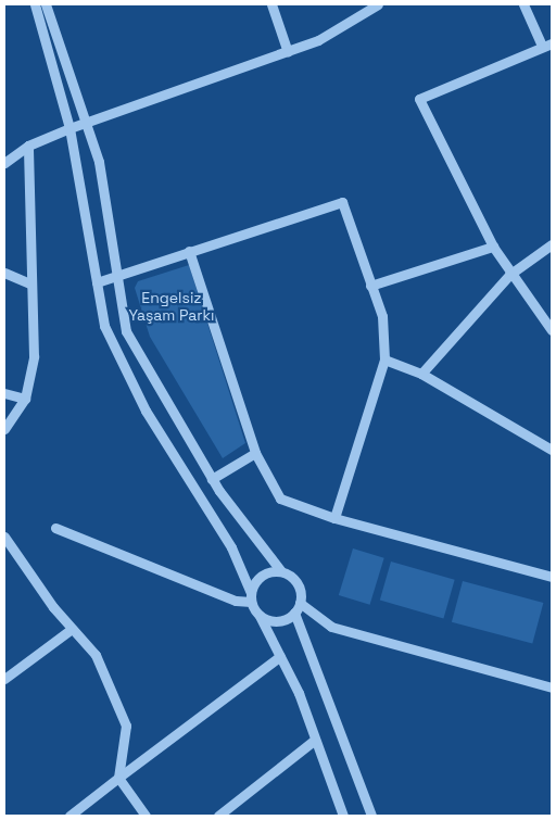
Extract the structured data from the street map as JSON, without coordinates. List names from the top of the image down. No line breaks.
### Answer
{"parks":["Engelsiz Yaşam Parkı"]}
